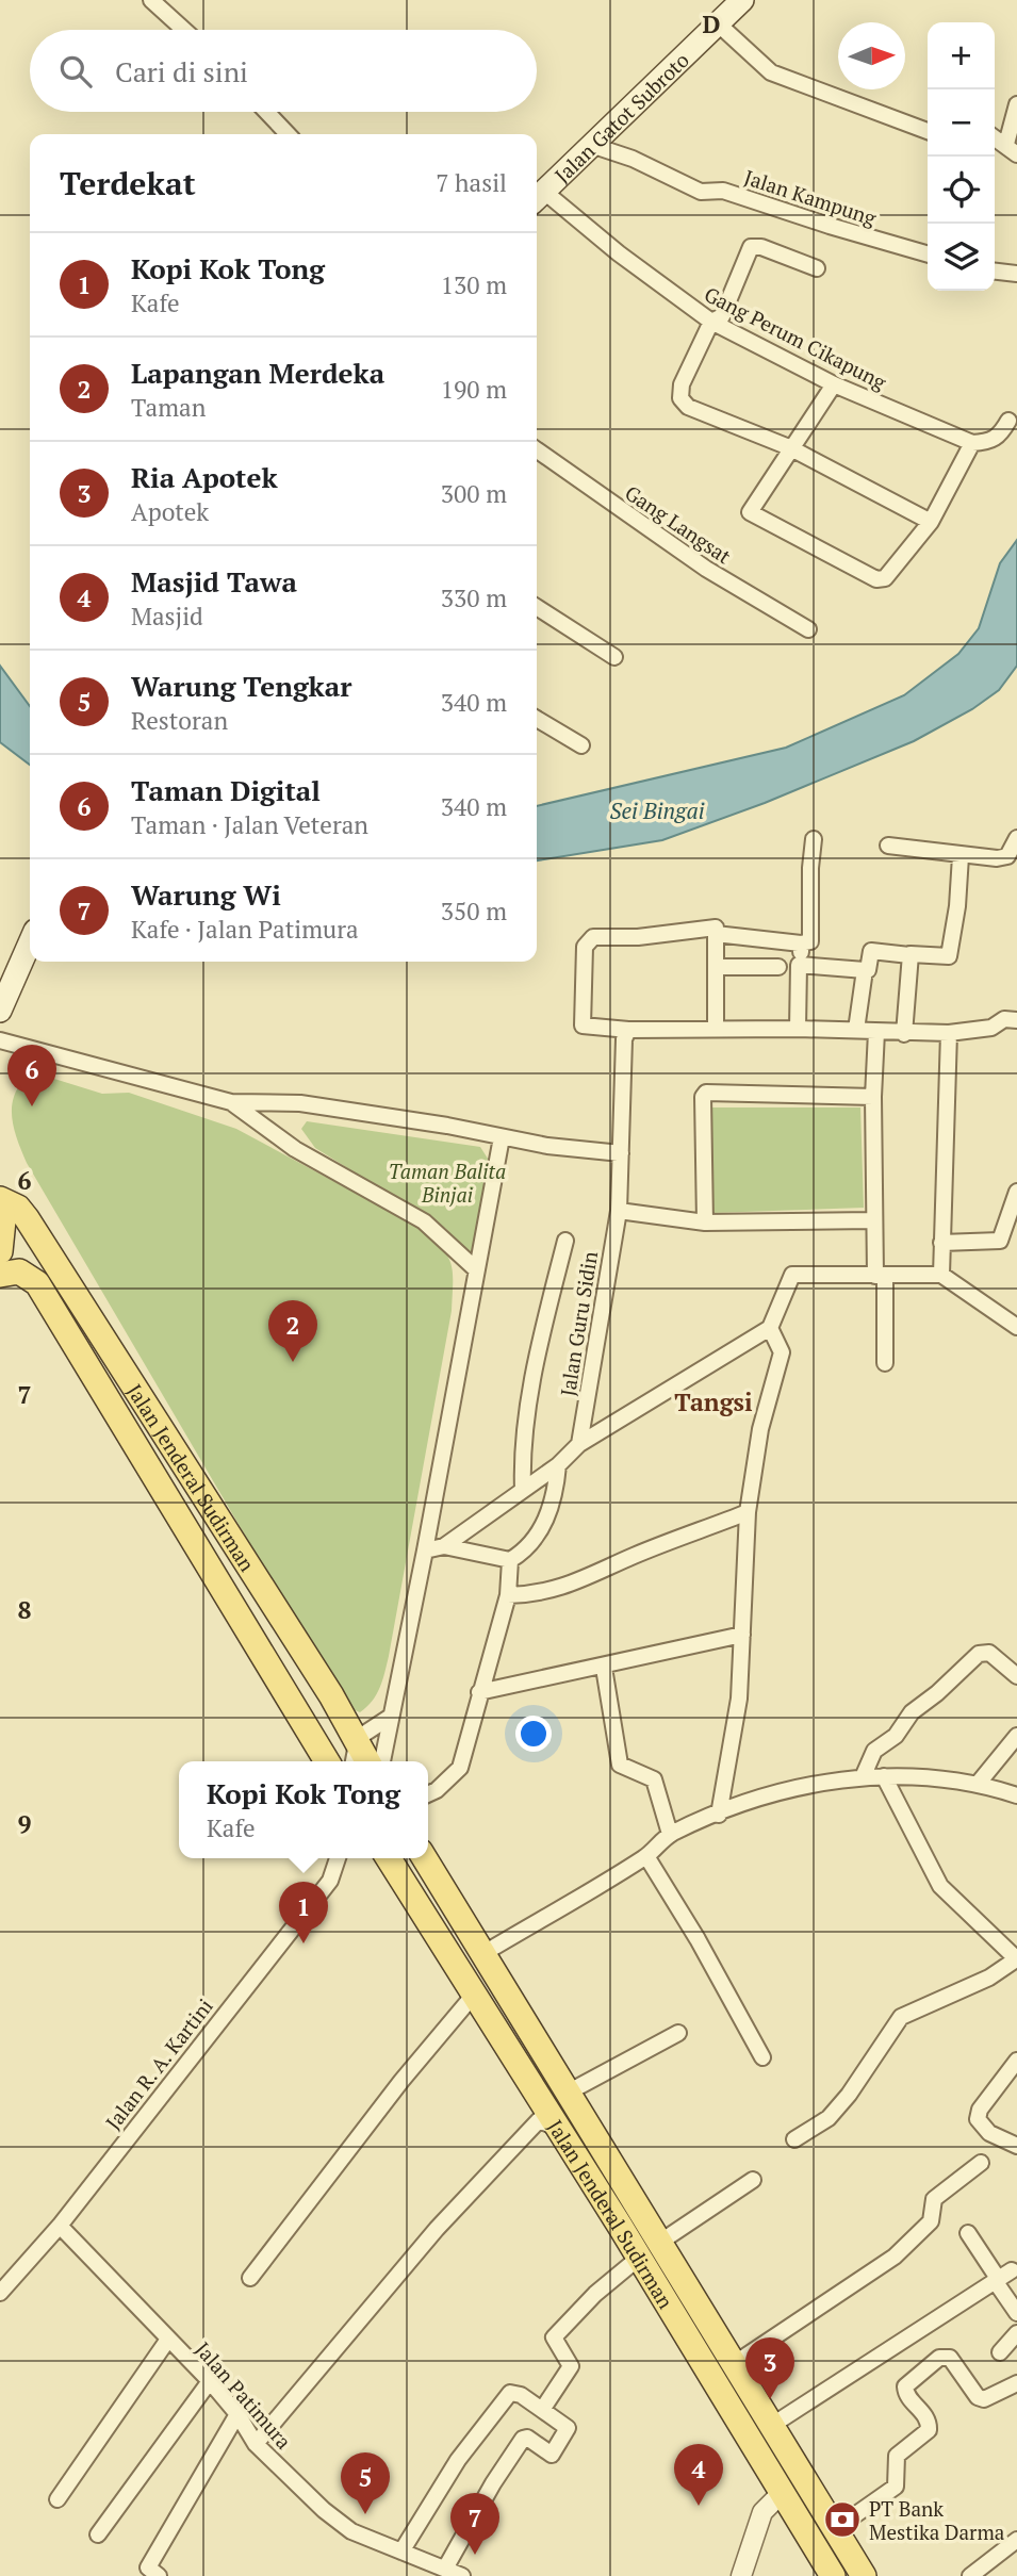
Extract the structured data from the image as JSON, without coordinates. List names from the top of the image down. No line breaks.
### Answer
{"streets":{"main road":["Jalan Gatot Subroto","Jalan Jenderal Sudirman"],"street":["Jalan Kampung","Gang Perum Cikapung","Gang Langsat","Jalan Guru Sidin","Jalan R. A. Kartini","Jalan Patimura"]},"crossings":[["Jalan Gatot Subroto","Jalan Kampung"],["Jalan Gatot Subroto","Gang Perum Cikapung"],["Jalan R. A. Kartini","Jalan Patimura"]],"districts":["Tangsi"],"water":["Sei Bingai"],"parks":["Taman Balita Binjai"],"places":{"bank":["PT Bank Mestika Darma"]},"north":"right","page":{"map_buttons":["+","−"],"search":"Cari di sini","heading":["Terdekat","7 hasil"],"list":[{"mark":"1","name":"Kopi Kok Tong","note":"Kafe","value":"130 m"},{"mark":"2","name":"Lapangan Merdeka","note":"Taman","value":"190 m"},{"mark":"3","name":"Ria Apotek","note":"Apotek","value":"300 m"},{"mark":"4","name":"Masjid Tawa","note":"Masjid","value":"330 m"},{"mark":"5","name":"Warung Tengkar","note":"Restoran","value":"340 m"},{"mark":"6","name":"Taman Digital","note":"Taman · Jalan Veteran","value":"340 m"},{"mark":"7","name":"Warung Wi","note":"Kafe · Jalan Patimura","value":"350 m"}],"pins":["6","2","1","3","4","5","7"],"popup":["Kopi Kok Tong","Kafe"]},"grid":{"columns":["D"],"rows":["6","7","8","9"]}}
